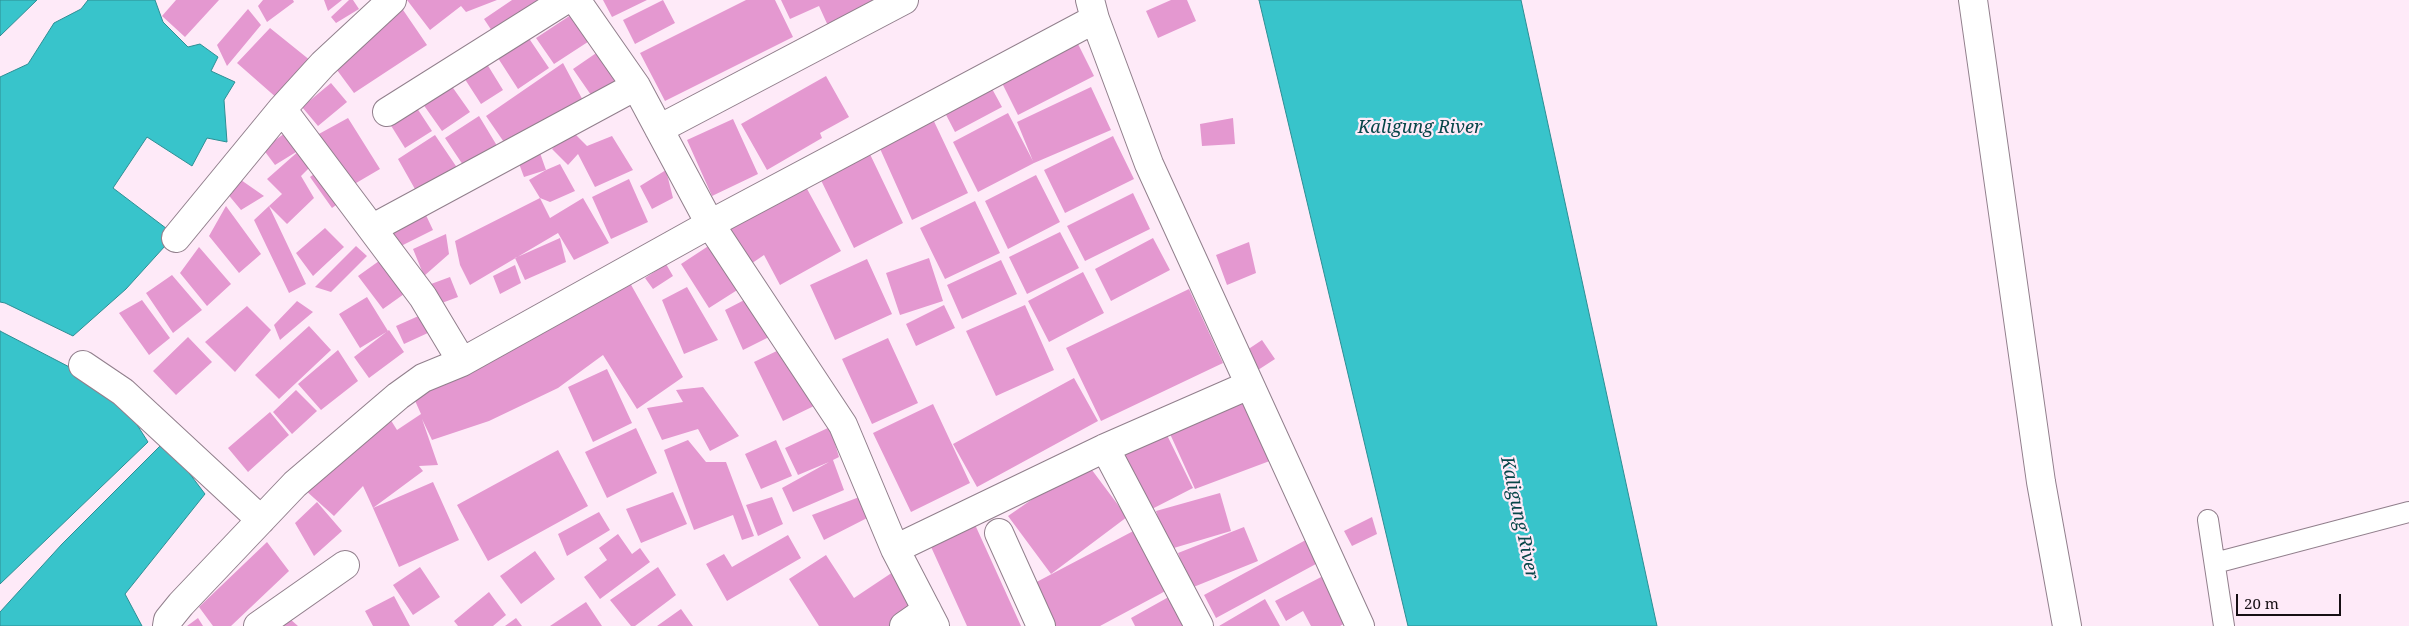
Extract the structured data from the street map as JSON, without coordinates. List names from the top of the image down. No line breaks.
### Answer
{"water":["Kaligung River"],"scale_bar":"20 m"}
